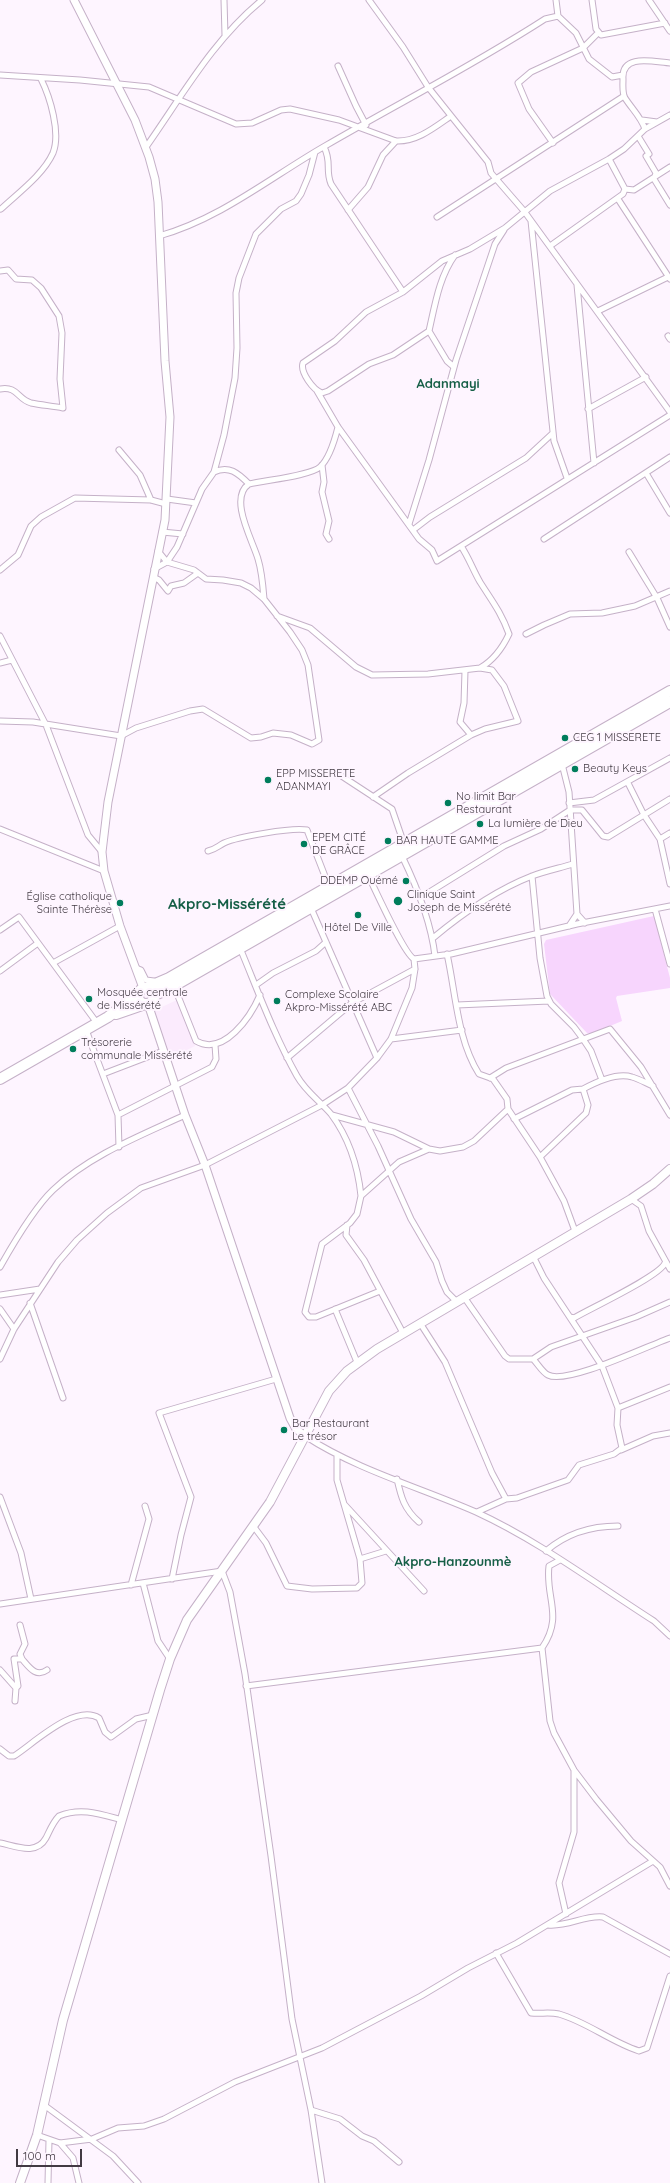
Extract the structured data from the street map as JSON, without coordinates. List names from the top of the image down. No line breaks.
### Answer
{"districts":["Adanmayi","Akpro-Missérété","Akpro-Hanzounmè"],"places":["CEG 1 MISSERETE","Beauty Keys","EPP MISSERETE ADANMAYI","No limit Bar Restaurant","La lumière de Dieu","BAR HAUTE GAMME","EPEM CITÉ DE GRÂCE","DDEMP Ouémé","Clinique Saint Joseph de Missérété","Église catholique Sainte Thérèse","Hôtel De Ville","Mosquée centrale de Missérété","Complexe Scolaire Akpro-Missérété ABC","Trésorerie communale Missérété","Bar Restaurant Le trésor"],"scale_bar":"100 m"}
